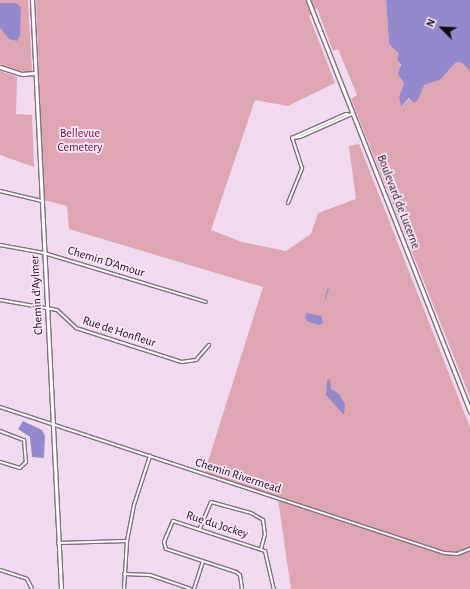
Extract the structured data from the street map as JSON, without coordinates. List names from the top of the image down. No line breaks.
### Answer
{"streets":{"main road":["Boulevard de Lucerne","Chemin d'Aylmer"],"street":["Chemin D'Amour","Rue de Honfleur","Chemin Rivermead","Rue du Jockey"]},"crossings":[["Chemin D'Amour","Chemin d'Aylmer"],["Chemin d'Aylmer","Rue de Honfleur"],["Chemin d'Aylmer","Chemin Rivermead"]],"parks":["Bellevue Cemetery"],"north":"top left"}
